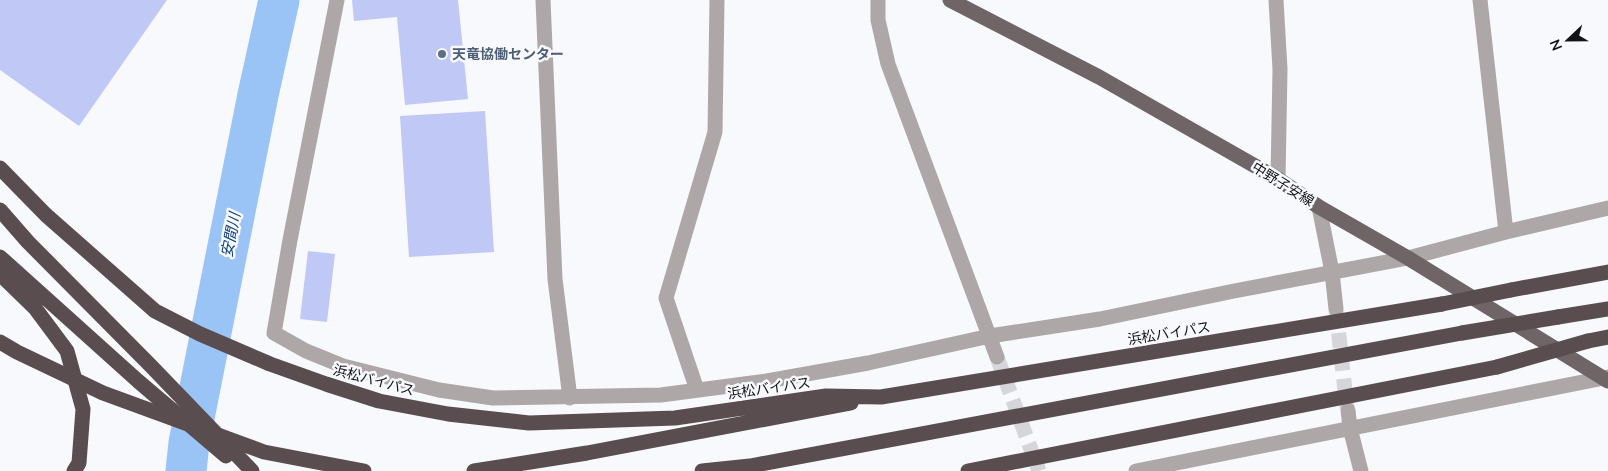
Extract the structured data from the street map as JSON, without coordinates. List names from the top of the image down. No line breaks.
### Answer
{"streets":{"highway":["浜松バイパス"],"main road":["中野子安線"]},"water":["安間川"],"places":["天竜協働センター"],"north":"left"}
